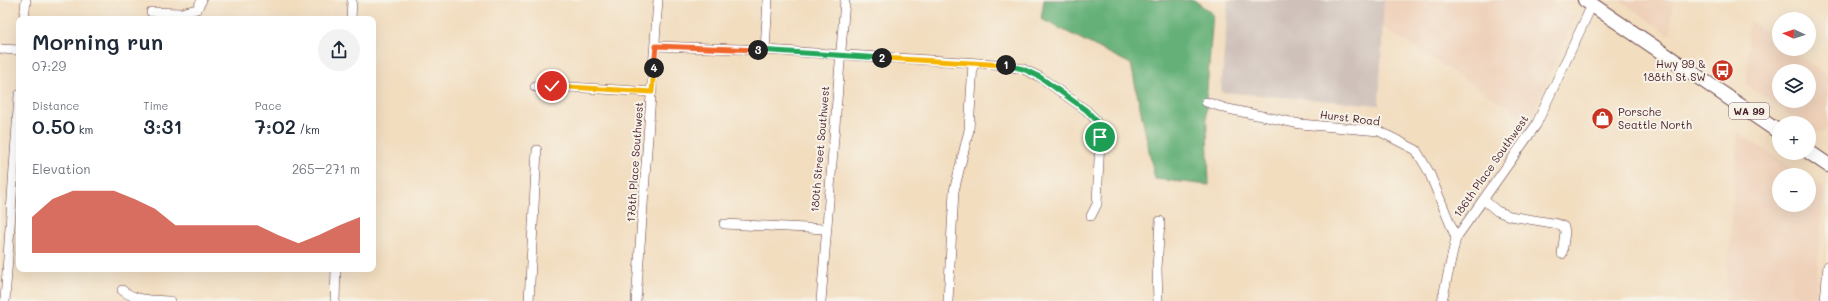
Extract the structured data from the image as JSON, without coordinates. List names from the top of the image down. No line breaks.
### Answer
{"streets":{"highway":["WA 99"],"street":["Hurst Road","180th Street Southwest","178th Place Southwest","186th Place Southwest"]},"crossings":[["WA 99","186th Place Southwest"],["Hurst Road","186th Place Southwest"]],"places":{"bus stop":["Hwy 99 & 188th St SW"],"shop":["Porsche Seattle North"]},"north":"left","page":{"map_buttons":["+","−"],"heading":["Morning run","07:29"],"pins":["3","2","1","4"],"stats":[["Distance","0.50 km"],["Time","3:31"],["Pace","7:02 /km"]],"chart":["Elevation","265–271 m"]}}
